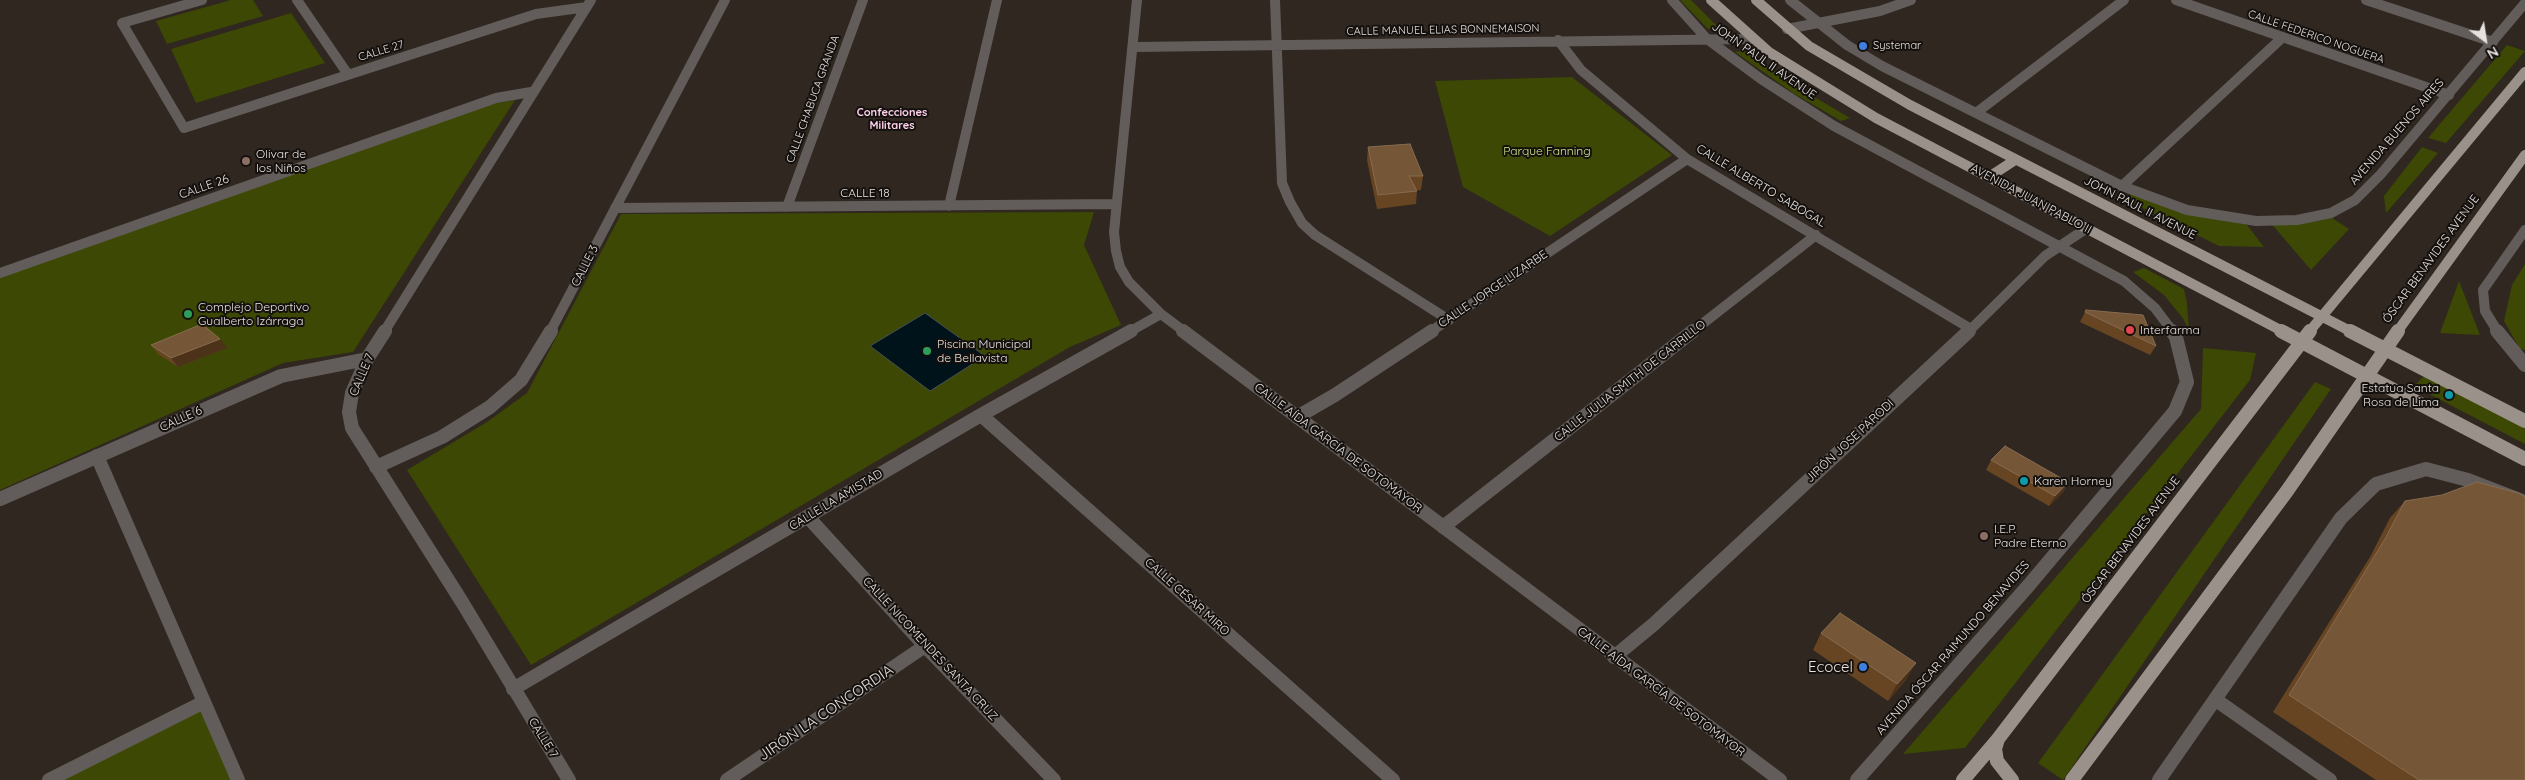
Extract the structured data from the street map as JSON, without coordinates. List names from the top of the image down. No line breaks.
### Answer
{"streets":{"main road":["JOHN PAUL II AVENUE","AVENIDA JUAN PABLO II","ÓSCAR BENAVIDES AVENUE"],"street":["CALLE MANUEL ELIAS BONNEMAISON","CALLE FEDERICO NOGUERA","CALLE 27","CALLE CHABUCA GRANDA","AVENIDA BUENOS AIRES","CALLE ALBERTO SABOGAL","CALLE 26","CALLE 18","CALLE 3","CALLE JORGE LIZARBE","CALLE 7","CALLE JULIA SMITH DE CARRILLO","CALLE 6","JIRÓN JOSE PARODI","CALLE AÍDA GARCÍA DE SOTOMAYOR","CALLE LA AMISTAD","CALLE CÉSAR MIRO","AVENIDA ÓSCAR RAIMUNDO BENAVIDES","CALLE NICOMENDES SANTA CRUZ","JIRÓN LA CONCORDIA"]},"crossings":[["CALLE MANUEL ELIAS BONNEMAISON","JOHN PAUL II AVENUE"],["CALLE MANUEL ELIAS BONNEMAISON","CALLE ALBERTO SABOGAL"],["CALLE MANUEL ELIAS BONNEMAISON","AVENIDA JUAN PABLO II"],["CALLE MANUEL ELIAS BONNEMAISON","CALLE AÍDA GARCÍA DE SOTOMAYOR"],["CALLE FEDERICO NOGUERA","AVENIDA BUENOS AIRES"],["CALLE 27","CALLE 7"],["JOHN PAUL II AVENUE","AVENIDA BUENOS AIRES"],["JOHN PAUL II AVENUE","ÓSCAR BENAVIDES AVENUE"],["JOHN PAUL II AVENUE","JIRÓN JOSE PARODI"],["JOHN PAUL II AVENUE","AVENIDA ÓSCAR RAIMUNDO BENAVIDES"],["CALLE CHABUCA GRANDA","CALLE 18"],["CALLE ALBERTO SABOGAL","CALLE JORGE LIZARBE"],["CALLE ALBERTO SABOGAL","CALLE JULIA SMITH DE CARRILLO"],["CALLE ALBERTO SABOGAL","JIRÓN JOSE PARODI"],["CALLE 26","CALLE 7"],["CALLE 18","CALLE 3"],["CALLE 18","CALLE AÍDA GARCÍA DE SOTOMAYOR"],["AVENIDA JUAN PABLO II","ÓSCAR BENAVIDES AVENUE"],["AVENIDA JUAN PABLO II","JIRÓN JOSE PARODI"],["CALLE 3","CALLE 7"],["CALLE JORGE LIZARBE","CALLE AÍDA GARCÍA DE SOTOMAYOR"],["CALLE 7","CALLE 6"],["CALLE 7","CALLE LA AMISTAD"],["CALLE JULIA SMITH DE CARRILLO","CALLE AÍDA GARCÍA DE SOTOMAYOR"],["JIRÓN JOSE PARODI","CALLE AÍDA GARCÍA DE SOTOMAYOR"],["CALLE AÍDA GARCÍA DE SOTOMAYOR","CALLE LA AMISTAD"],["CALLE LA AMISTAD","CALLE CÉSAR MIRO"],["CALLE LA AMISTAD","CALLE NICOMENDES SANTA CRUZ"],["CALLE NICOMENDES SANTA CRUZ","JIRÓN LA CONCORDIA"]],"districts":["Confecciones Militares"],"parks":["Parque Fanning"],"places":["Systemar","Olivar de los Niños","Complejo Deportivo Gualberto Izárraga","Interfarma","Piscina Municipal de Bellavista","Estatua Santa Rosa de Lima","Karen Horney","I.E.P. Padre Eterno","Ecocel"],"north":"bottom right"}
